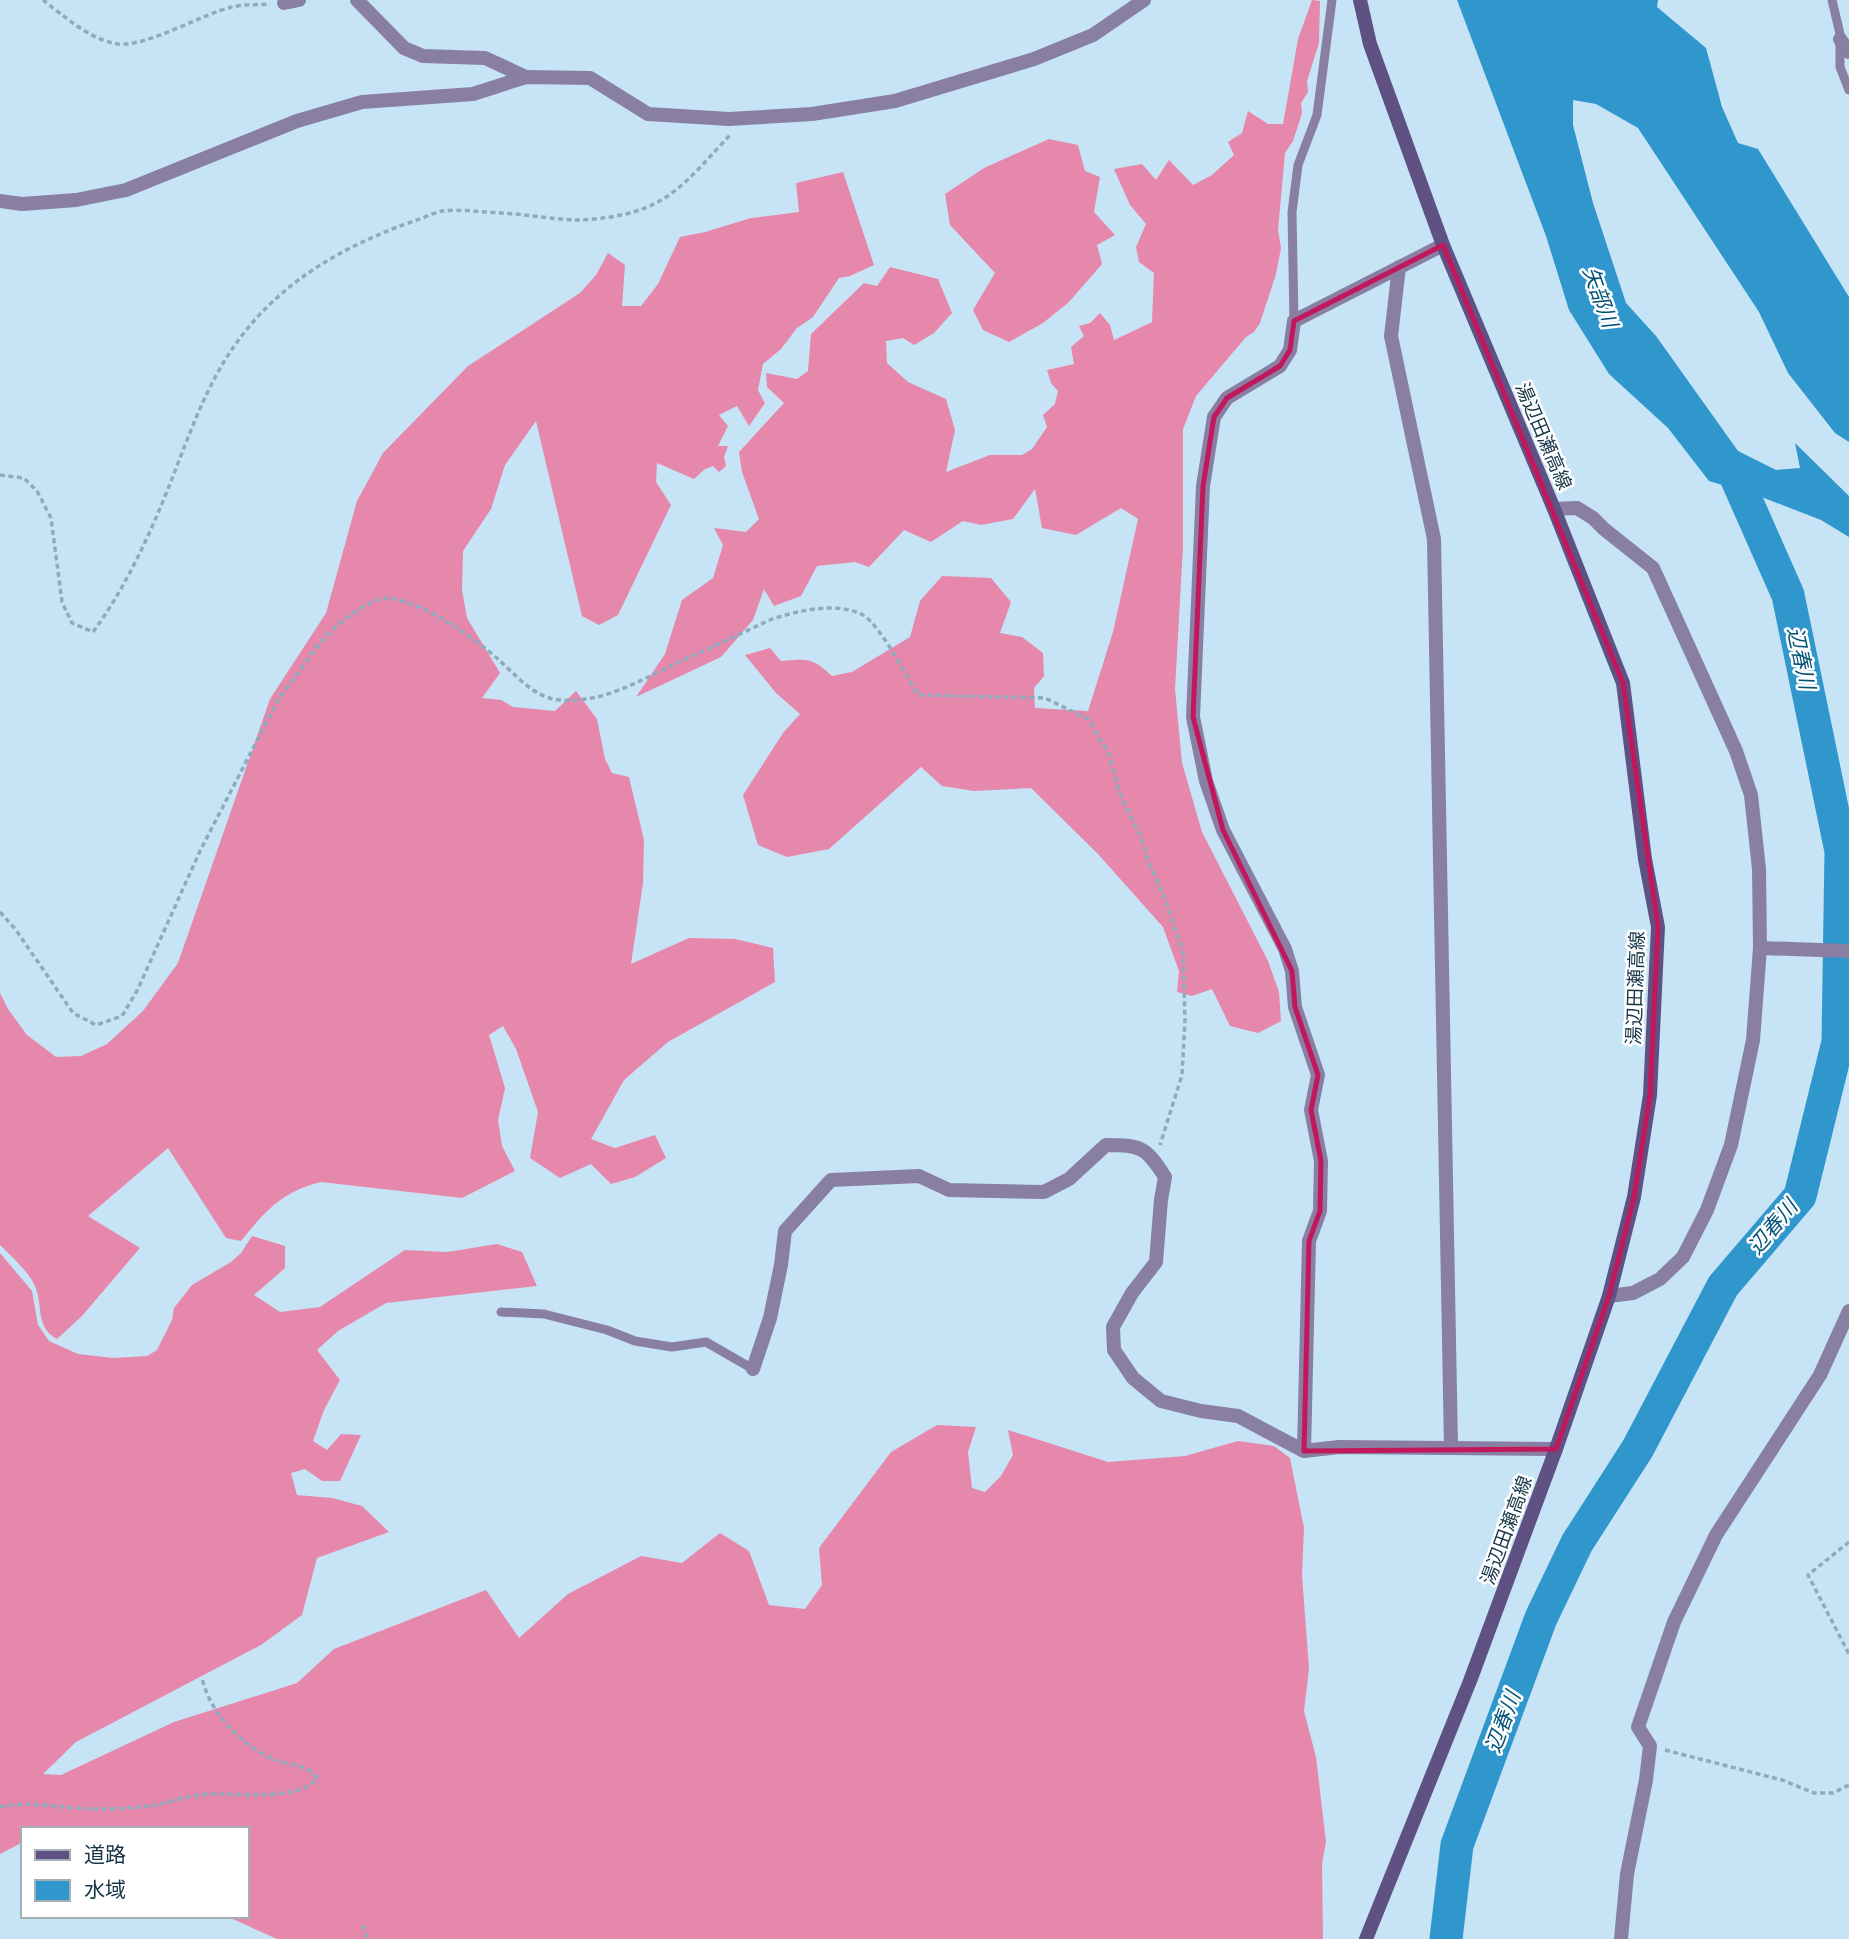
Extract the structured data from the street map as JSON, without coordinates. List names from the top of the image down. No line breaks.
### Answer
{"streets":{"main road":["湯辺田瀬高線"]},"water":["矢部川","辺春川"],"legend":["道路","水域"]}
